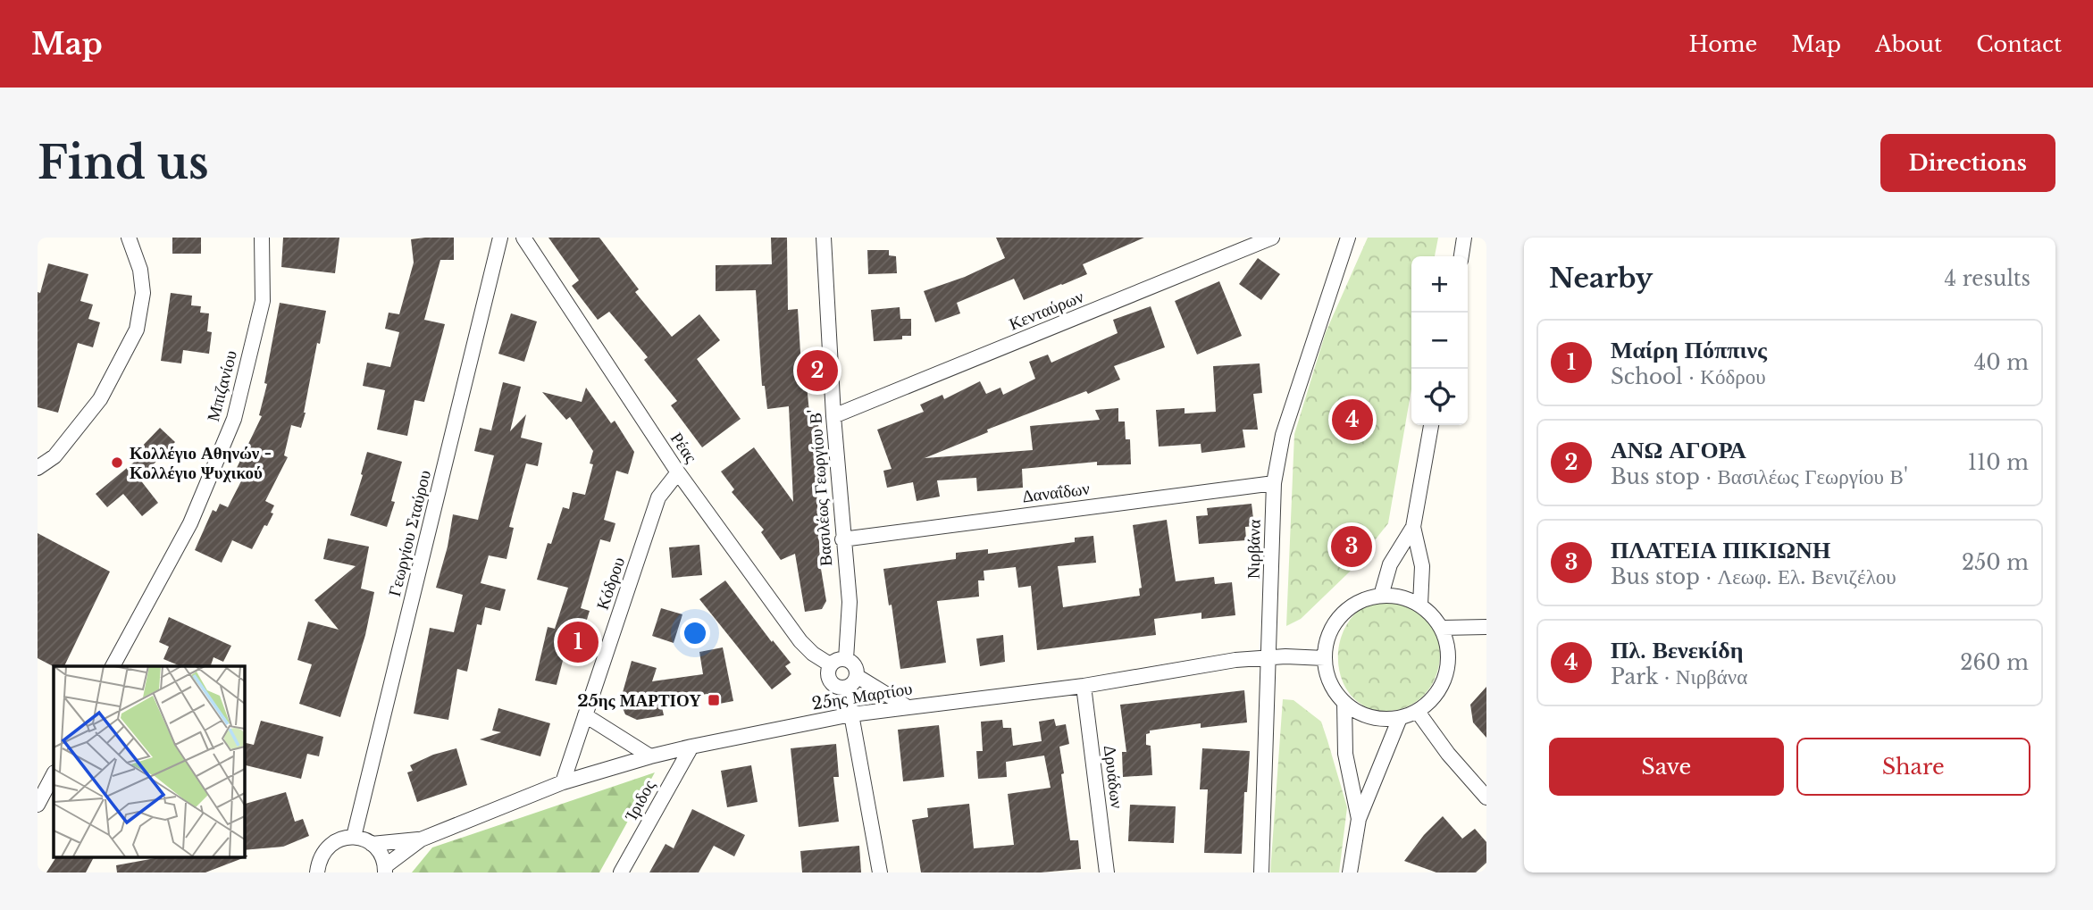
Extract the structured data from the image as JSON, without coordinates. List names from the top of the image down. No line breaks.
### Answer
{"streets":{"street":["Κενταύρων","Μπιζανίου","Ρέας","Βασιλέως Γεωργίου Β'","Δαναΐδων","Γεωργίου Σταύρου","Νιρβάνα","Κόδρου","25ης Μαρτίου","Δρυάδων","Ίριδος"]},"crossings":[["Κενταύρων","Βασιλέως Γεωργίου Β'"],["Ρέας","Βασιλέως Γεωργίου Β'"],["Ρέας","Κόδρου"],["Βασιλέως Γεωργίου Β'","Δαναΐδων"],["Δαναΐδων","Νιρβάνα"],["Νιρβάνα","25ης Μαρτίου"],["Κόδρου","25ης Μαρτίου"],["25ης Μαρτίου","Δρυάδων"],["25ης Μαρτίου","Ίριδος"]],"places":{"other":["Κολλέγιο Αθηνών - Κολλέγιο Ψυχικού"],"transit":["25ης ΜΑΡΤΙΟΥ"]},"page":{"header":"Map","nav":["Home","Map","About","Contact"],"buttons":["Directions",["Save","Share"]],"title":"Find us","heading":["Nearby","4 results"],"map_buttons":["+","−"],"list":[{"mark":"1","name":"Μαίρη Πόππινς","note":"School · Κόδρου","value":"40 m"},{"mark":"2","name":"ΑΝΩ ΑΓΟΡΑ","note":"Bus stop · Βασιλέως Γεωργίου Β'","value":"110 m"},{"mark":"3","name":"ΠΛΑΤΕΙΑ ΠΙΚΙΩΝΗ","note":"Bus stop · Λεωφ. Ελ. Βενιζέλου","value":"250 m"},{"mark":"4","name":"Πλ. Βενεκίδη","note":"Park · Νιρβάνα","value":"260 m"}],"pins":["2","4","3","1"]}}
